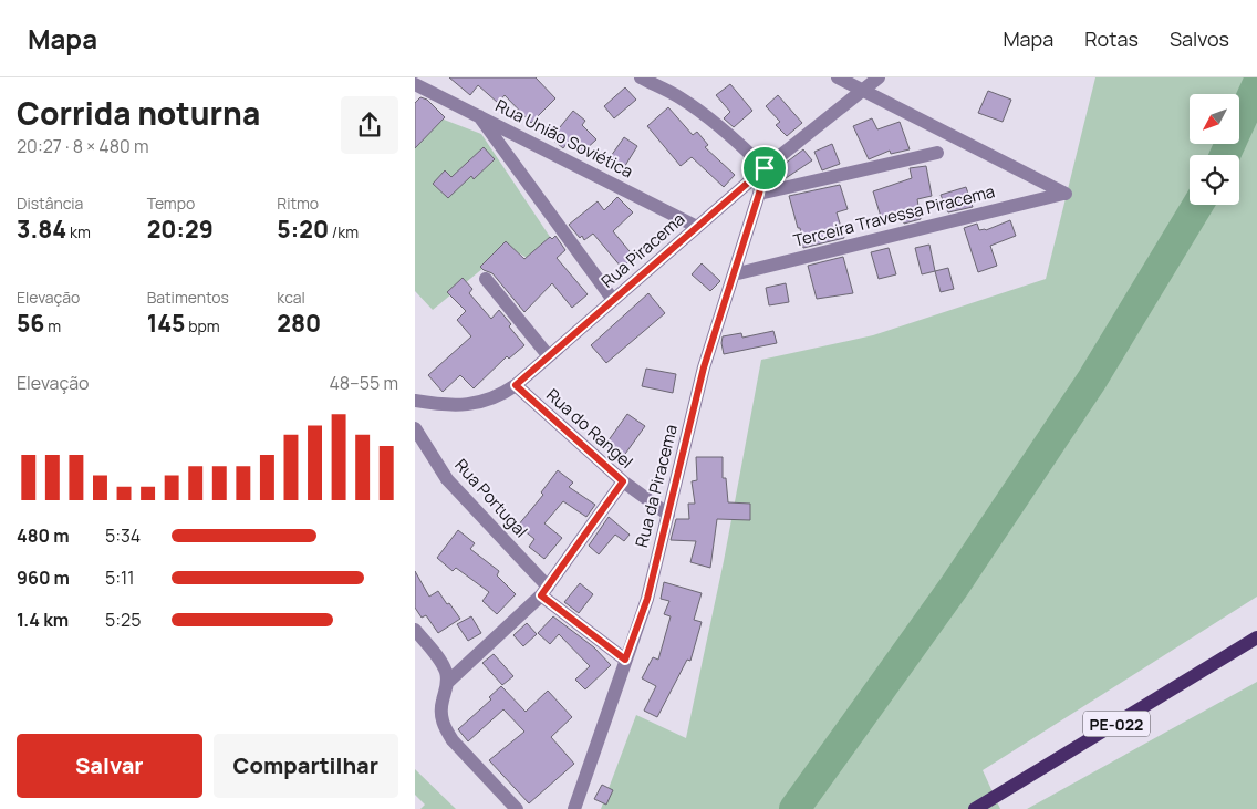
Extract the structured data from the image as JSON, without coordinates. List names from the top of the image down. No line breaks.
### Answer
{"streets":{"main road":["PE-022"],"street":["Rua União Soviética","Terceira Travessa Piracema","Rua Piracema","Rua do Rangel","Rua da Piracema","Rua Portugal"]},"crossings":[["Rua União Soviética","Rua Piracema"],["Terceira Travessa Piracema","Rua Piracema"],["Terceira Travessa Piracema","Rua da Piracema"],["Rua Piracema","Rua do Rangel"],["Rua Piracema","Rua da Piracema"],["Rua do Rangel","Rua da Piracema"],["Rua da Piracema","Rua Portugal"]],"north":"bottom left","page":{"header":"Mapa","nav":["Mapa","Rotas","Salvos"],"heading":["Corrida noturna","20:27 · 8 × 480 m"],"stats":[["Distância","3.84 km"],["Tempo","20:29"],["Ritmo","5:20 /km"],["Elevação","56 m"],["Batimentos","145 bpm"],["kcal","280"]],"chart":["Elevação","48–55 m"],"list":[{"name":"480 m","note":"5:34"},{"name":"960 m","note":"5:11"},{"name":"1.4 km","note":"5:25"}],"buttons":["Salvar","Compartilhar"]}}
